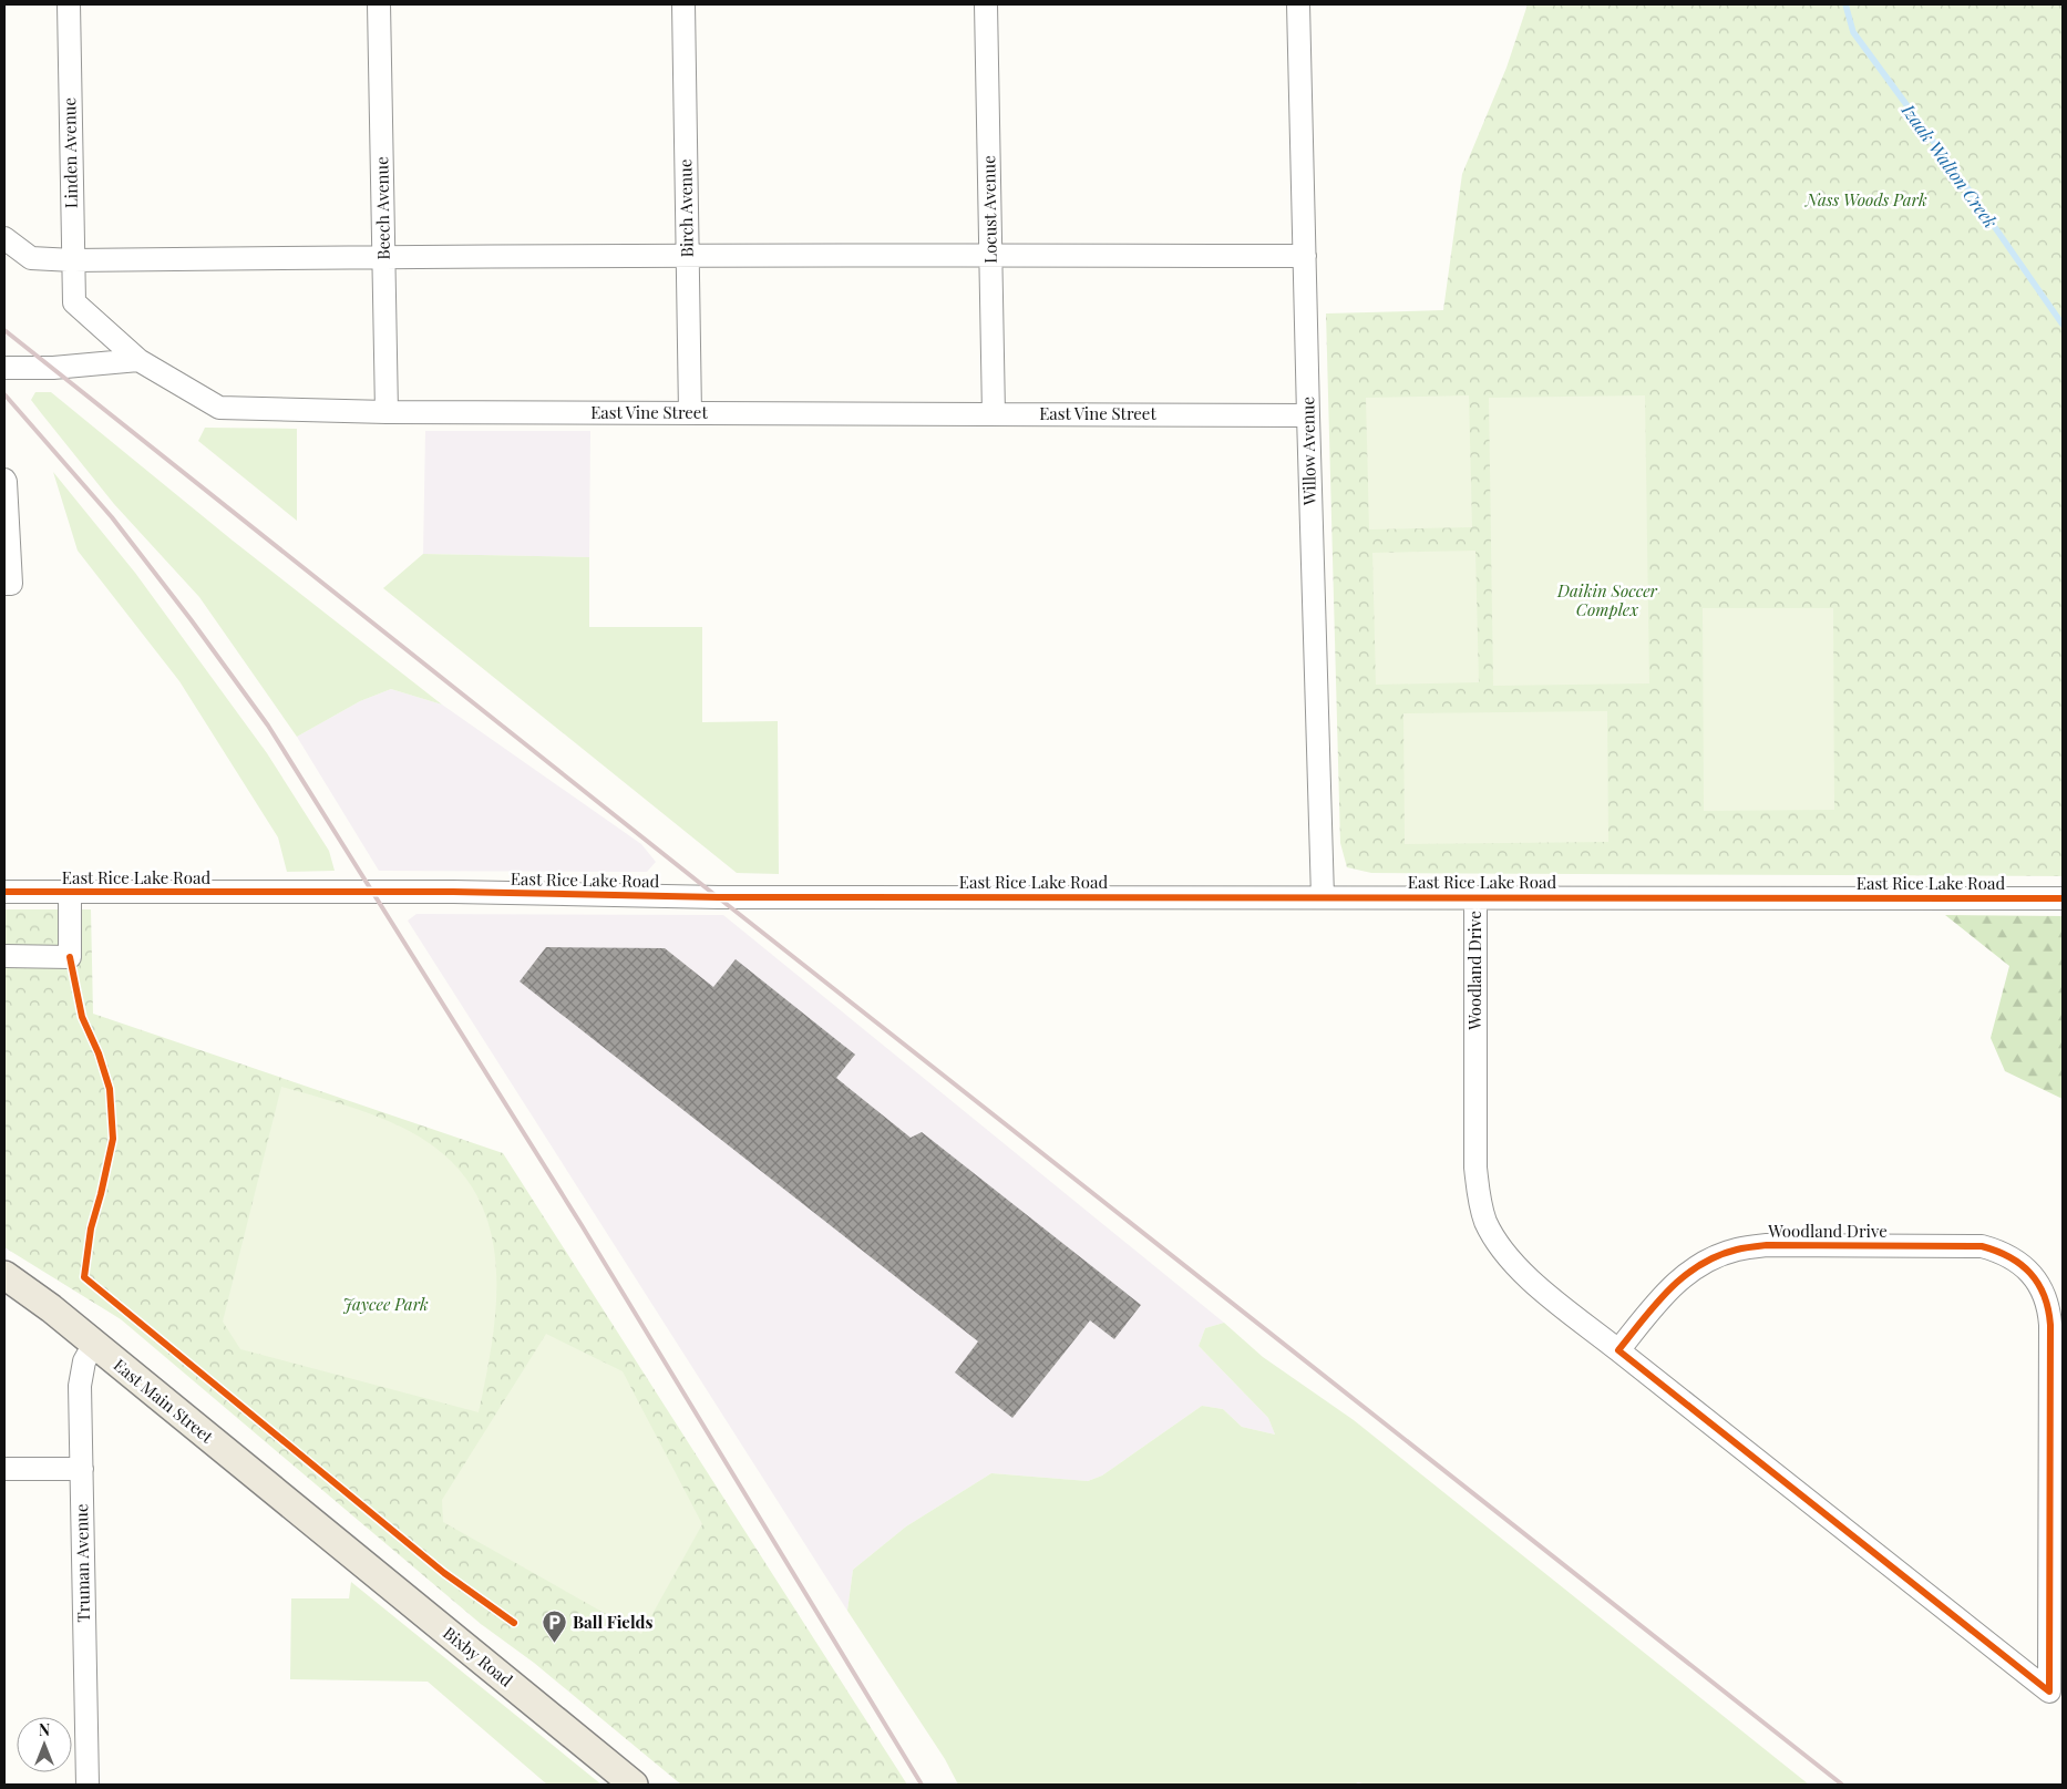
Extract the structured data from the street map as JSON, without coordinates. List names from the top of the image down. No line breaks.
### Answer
{"streets":{"main road":["East Main Street","Bixby Road"],"street":["Linden Avenue","Beech Avenue","Birch Avenue","Locust Avenue","East Vine Street","Willow Avenue","East Rice Lake Road","Woodland Drive","Truman Avenue"]},"crossings":[["Linden Avenue","East Vine Street"],["Beech Avenue","East Vine Street"],["Birch Avenue","East Vine Street"],["Locust Avenue","East Vine Street"],["East Vine Street","Willow Avenue"],["Willow Avenue","East Rice Lake Road"],["East Rice Lake Road","Woodland Drive"],["East Main Street","Truman Avenue"],["East Main Street","Bixby Road"]],"water":["Izaak Walton Creek"],"parks":["Nass Woods Park","Daikin Soccer Complex","Jaycee Park"],"places":{"parking":["Ball Fields"]},"north":"top"}
